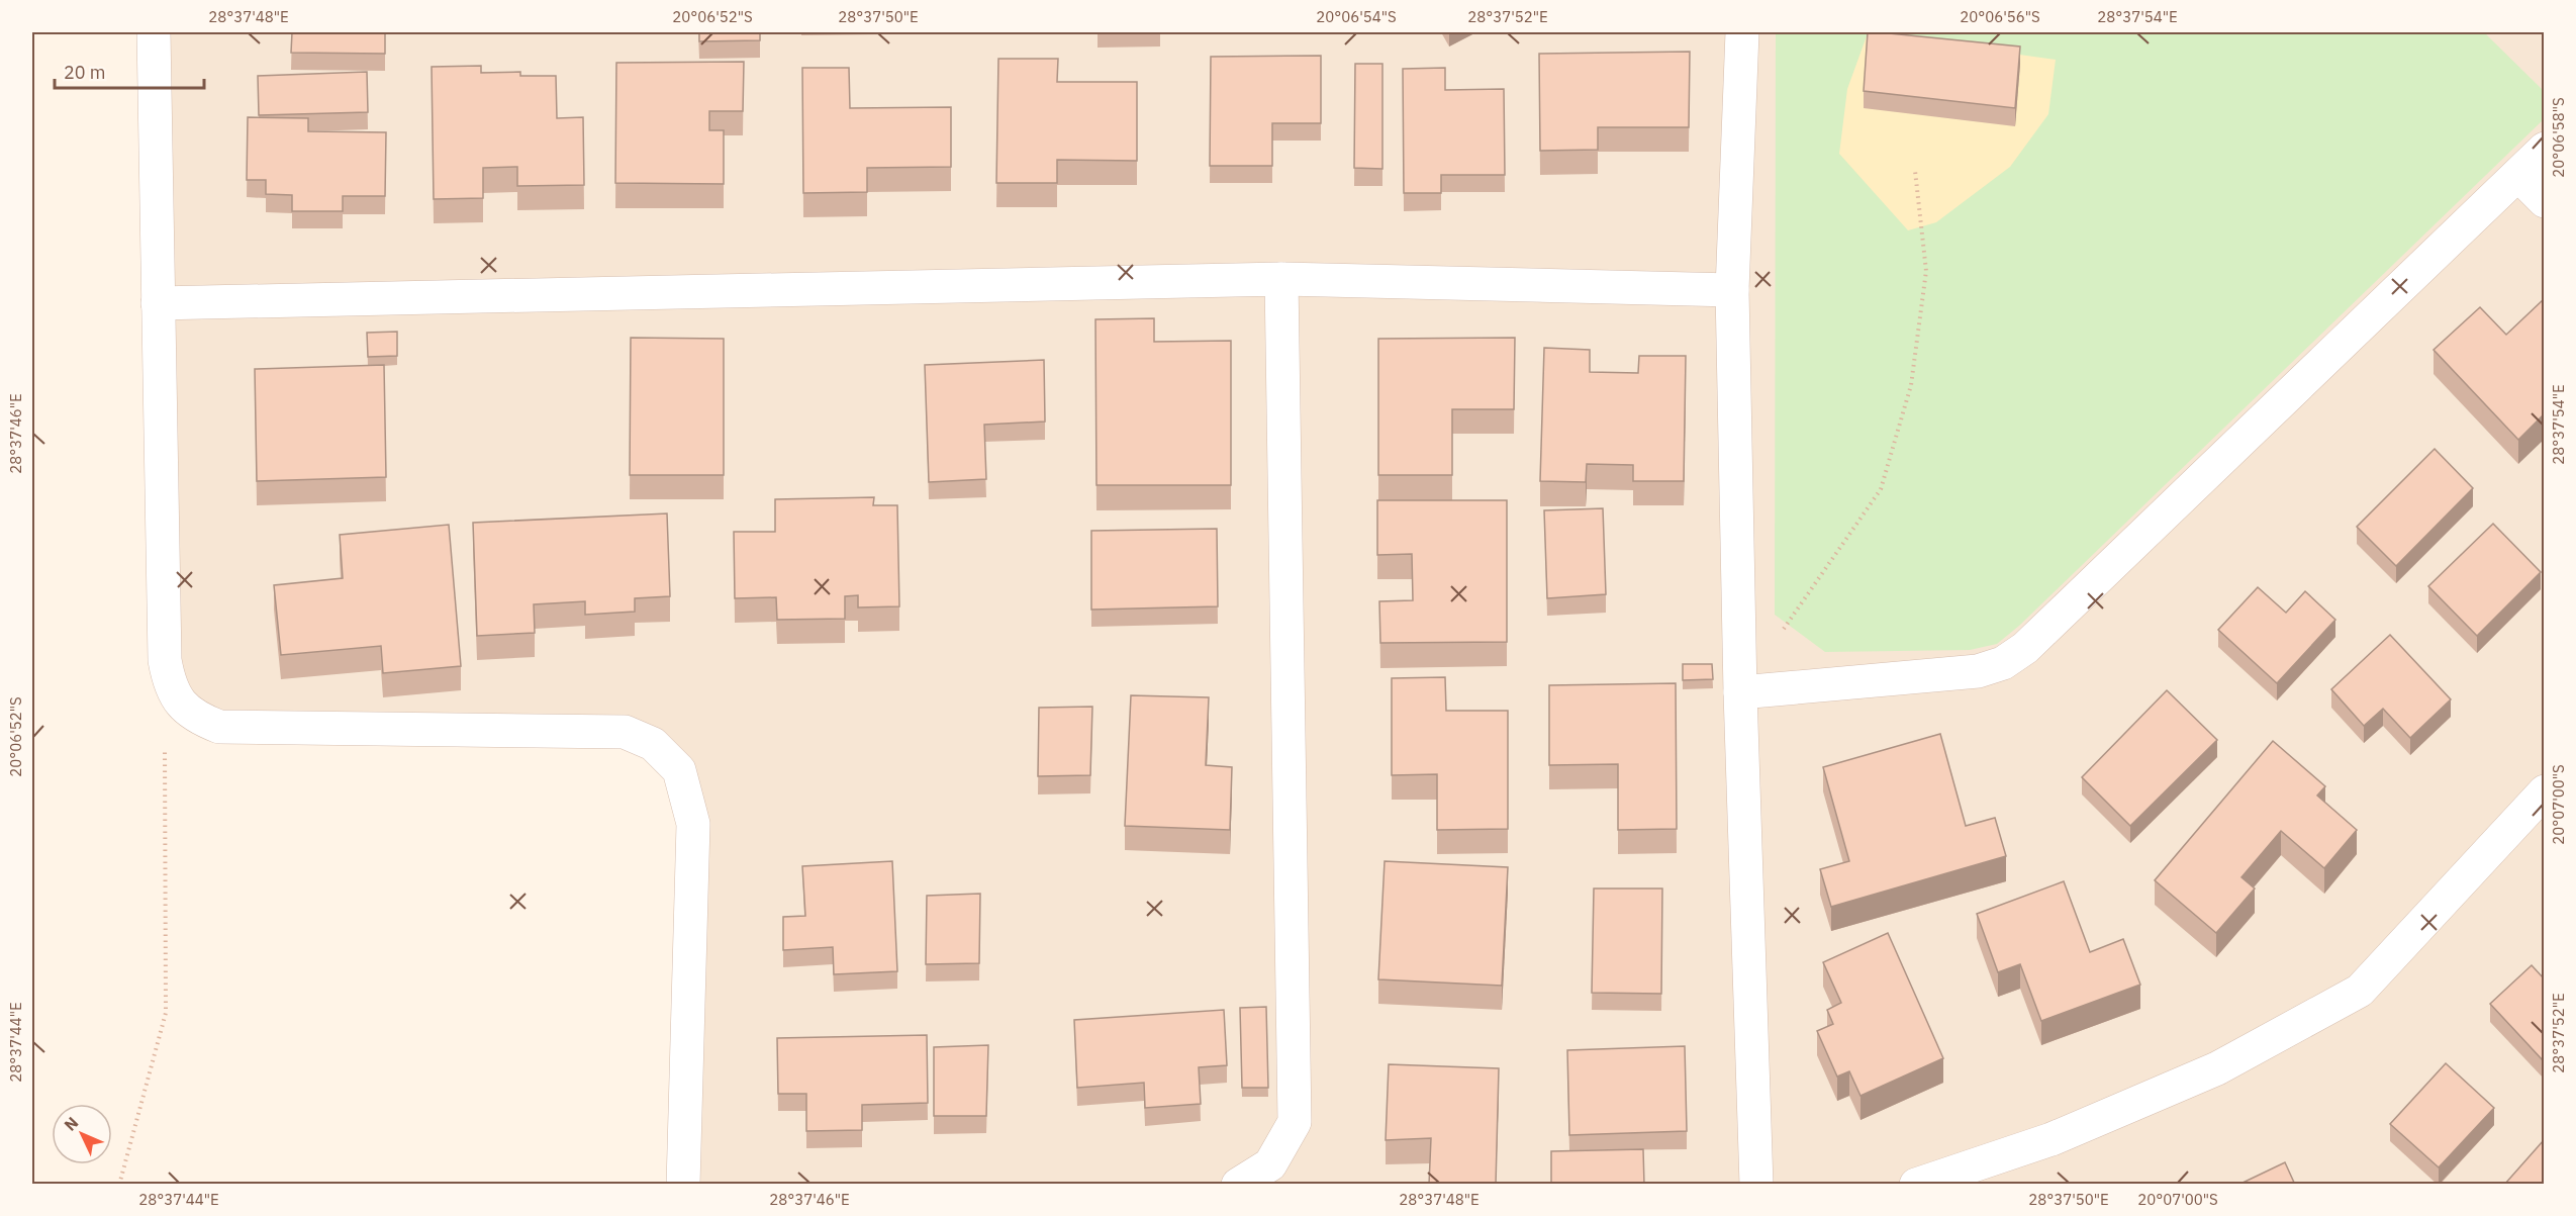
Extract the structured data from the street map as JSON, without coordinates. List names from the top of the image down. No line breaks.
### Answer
{"scale_bar":"20 m","north":"top left","coordinates":["28°37'48\"E","20°06'52\"S","28°37'50\"E","20°06'54\"S","28°37'52\"E","20°06'56\"S","28°37'54\"E","20°06'58\"S","28°37'46\"E","20°07'00\"S","28°37'44\"E"]}
